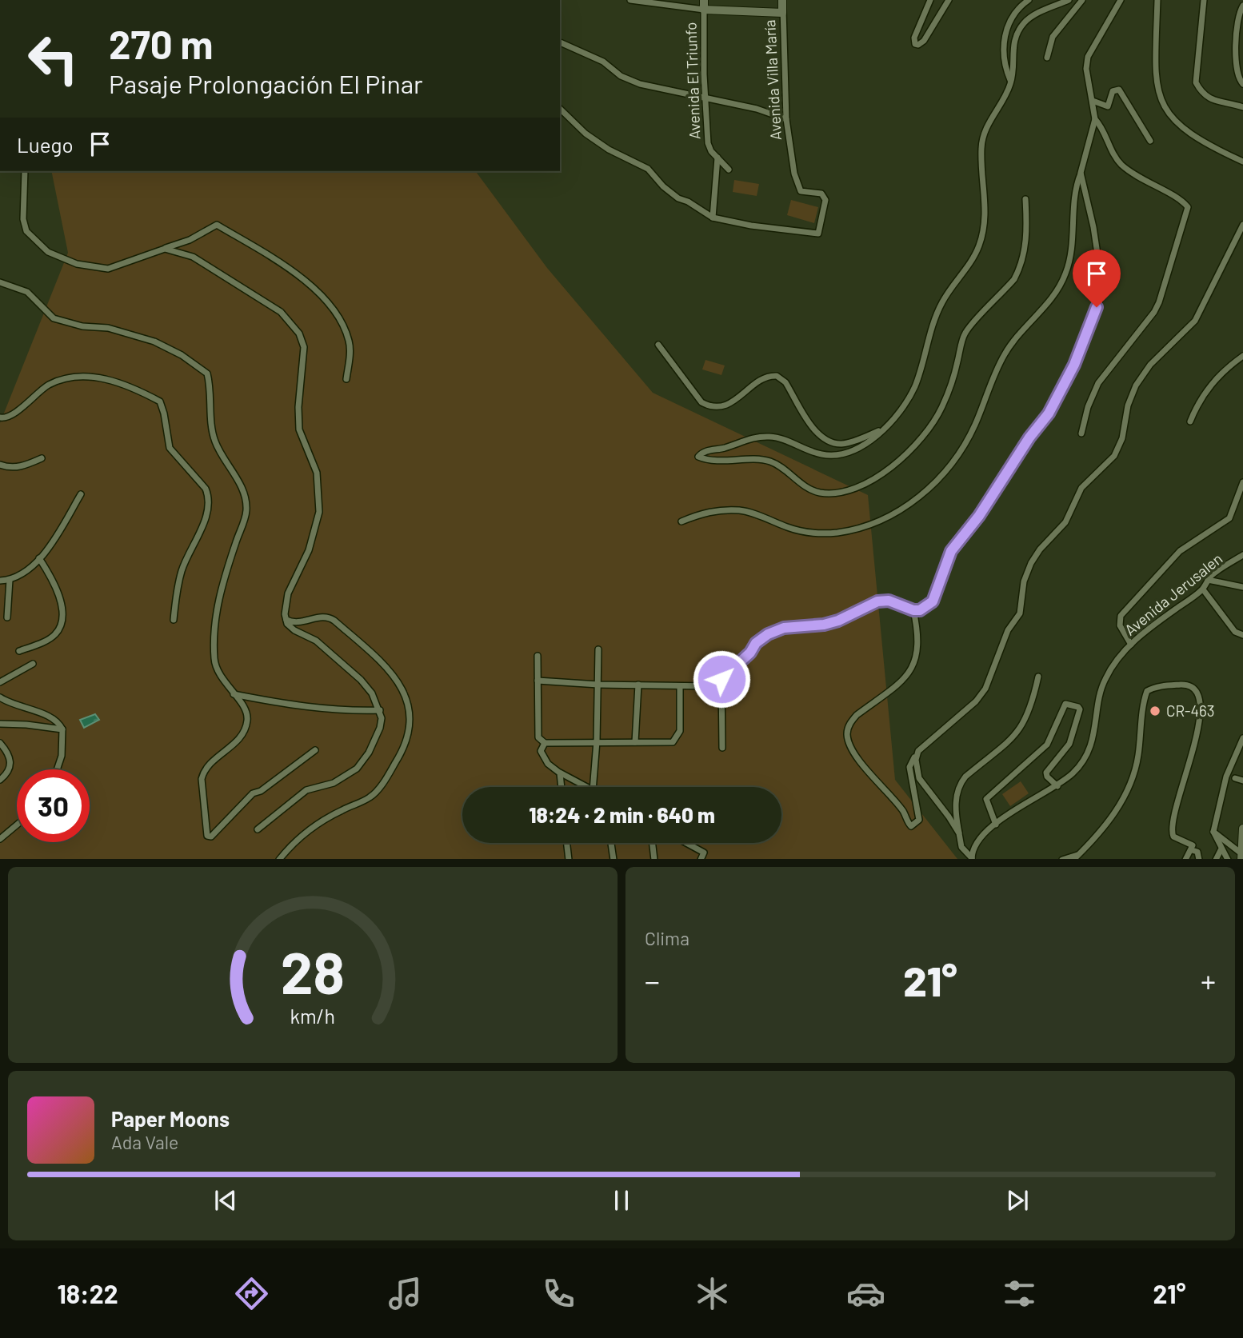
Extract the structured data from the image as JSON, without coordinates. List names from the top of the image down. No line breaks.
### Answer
{"streets":{"street":["Avenida Villa María","Avenida El Triunfo","Avenida Jerusalen"]},"crossings":[["Avenida Villa María","Avenida El Triunfo"]],"places":["CR-463"],"page":{"turn":["270 m","Pasaje Prolongación El Pinar"],"then":"Luego","limit":"30","trip":"18:24 · 2 min · 640 m","tile":"Clima","heat":["−","21°","+"],"song":["Paper Moons","Ada Vale"],"tabs":["18:22","21°"],"gauge":["28","km/h"]}}
